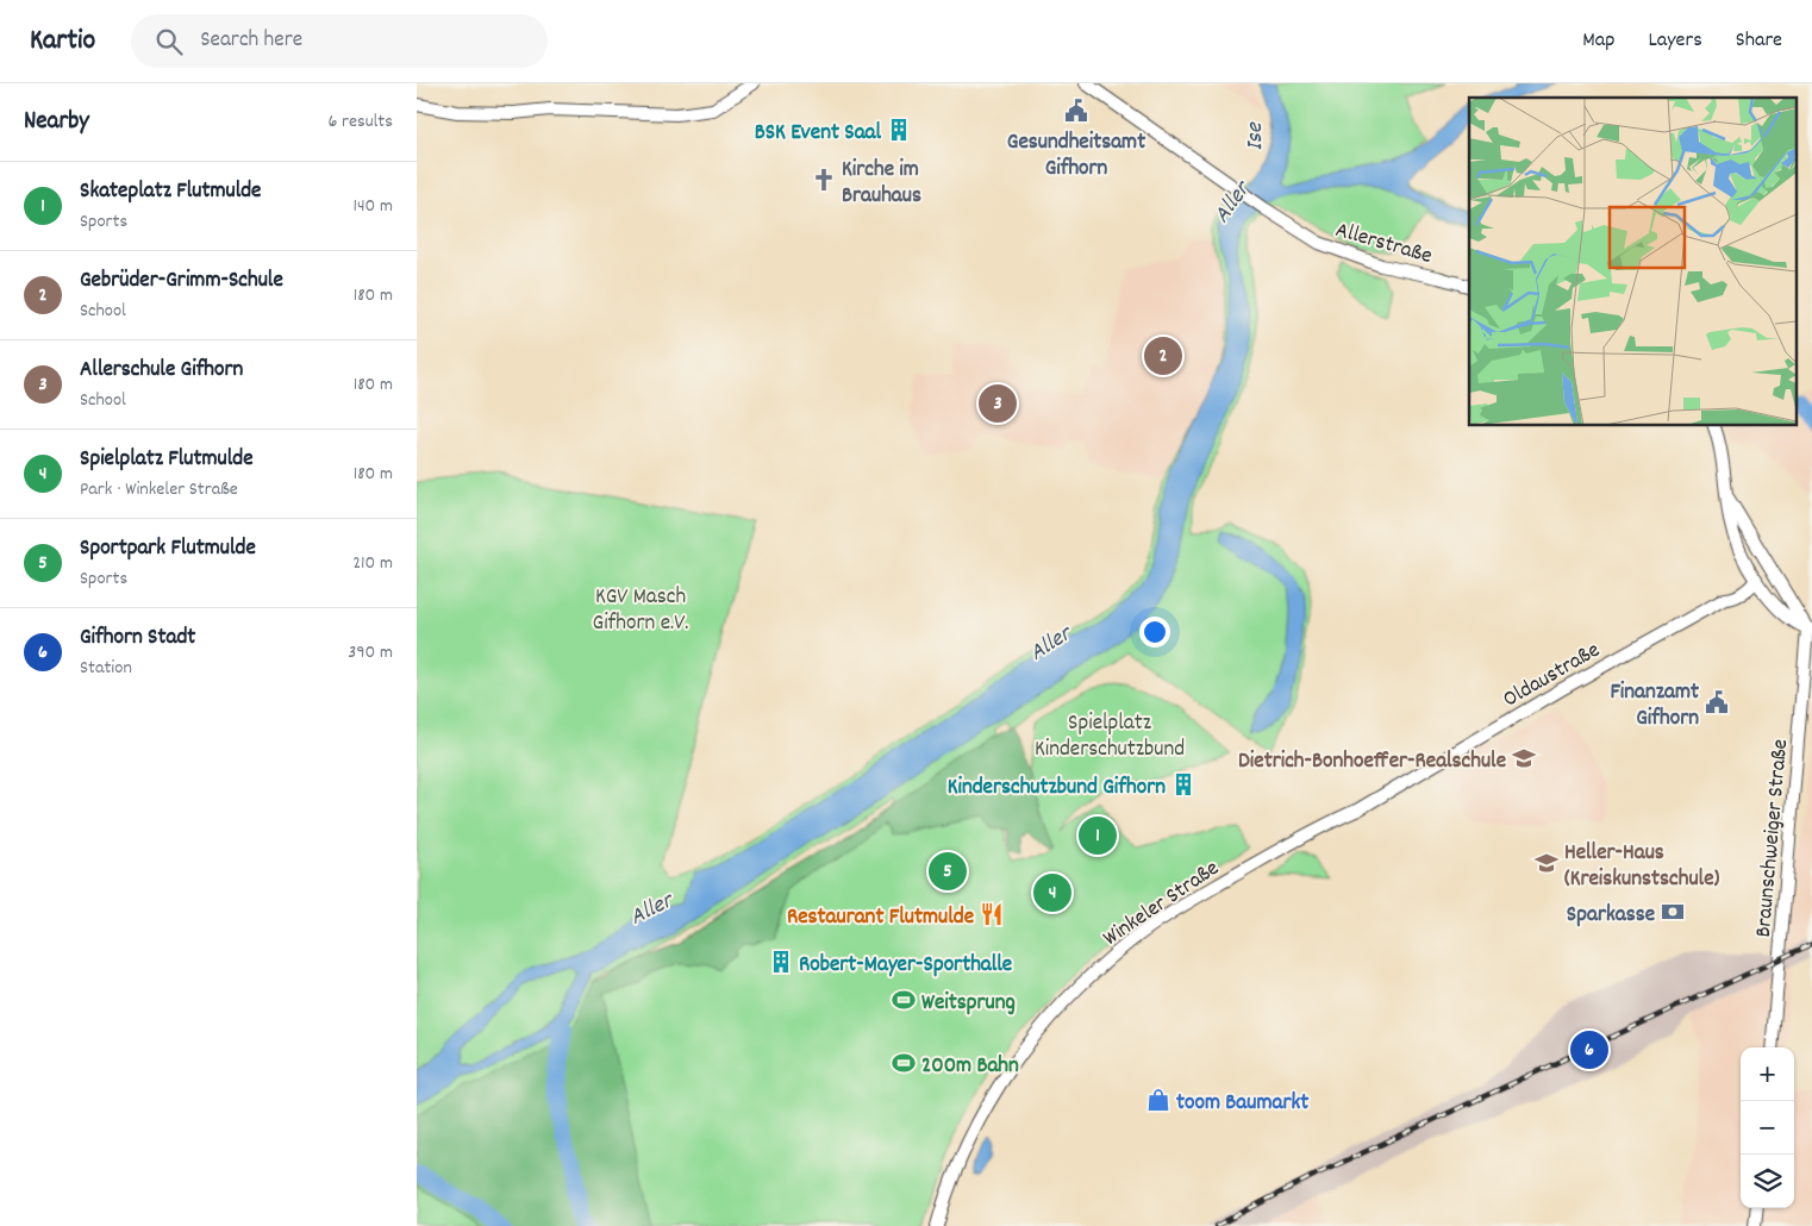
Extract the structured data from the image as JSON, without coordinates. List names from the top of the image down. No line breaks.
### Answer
{"streets":{"street":["Allerstraße","Oldaustraße","Braunschweiger Straße","Winkeler Straße"]},"crossings":[["Oldaustraße","Winkeler Straße"]],"water":["Ise","Aller"],"parks":["KGV Masch Gifhorn e.V.","Spielplatz Kinderschutzbund"],"places":{"public building":["Gesundheitsamt Gifhorn","Finanzamt Gifhorn"],"building":["BSK Event Saal","Kinderschutzbund Gifhorn","Robert-Mayer-Sporthalle"],"church":["Kirche im Brauhaus"],"school or university":["Dietrich-Bonhoeffer-Realschule","Heller-Haus (Kreiskunstschule)"],"bank":["Sparkasse"],"restaurant":["Restaurant Flutmulde"],"sports":["Weitsprung","200m Bahn"],"shop":["toom Baumarkt"]},"page":{"header":"Kartio","search":"Search here","nav":["Map","Layers","Share"],"heading":["Nearby","6 results"],"list":[{"mark":"1","name":"Skateplatz Flutmulde","note":"Sports","value":"140 m"},{"mark":"2","name":"Gebrüder-Grimm-Schule","note":"School","value":"180 m"},{"mark":"3","name":"Allerschule Gifhorn","note":"School","value":"180 m"},{"mark":"4","name":"Spielplatz Flutmulde","note":"Park · Winkeler Straße","value":"180 m"},{"mark":"5","name":"Sportpark Flutmulde","note":"Sports","value":"210 m"},{"mark":"6","name":"Gifhorn Stadt","note":"Station","value":"390 m"}],"pins":["2","3","1","5","4","6"],"map_buttons":["+","−"]}}
